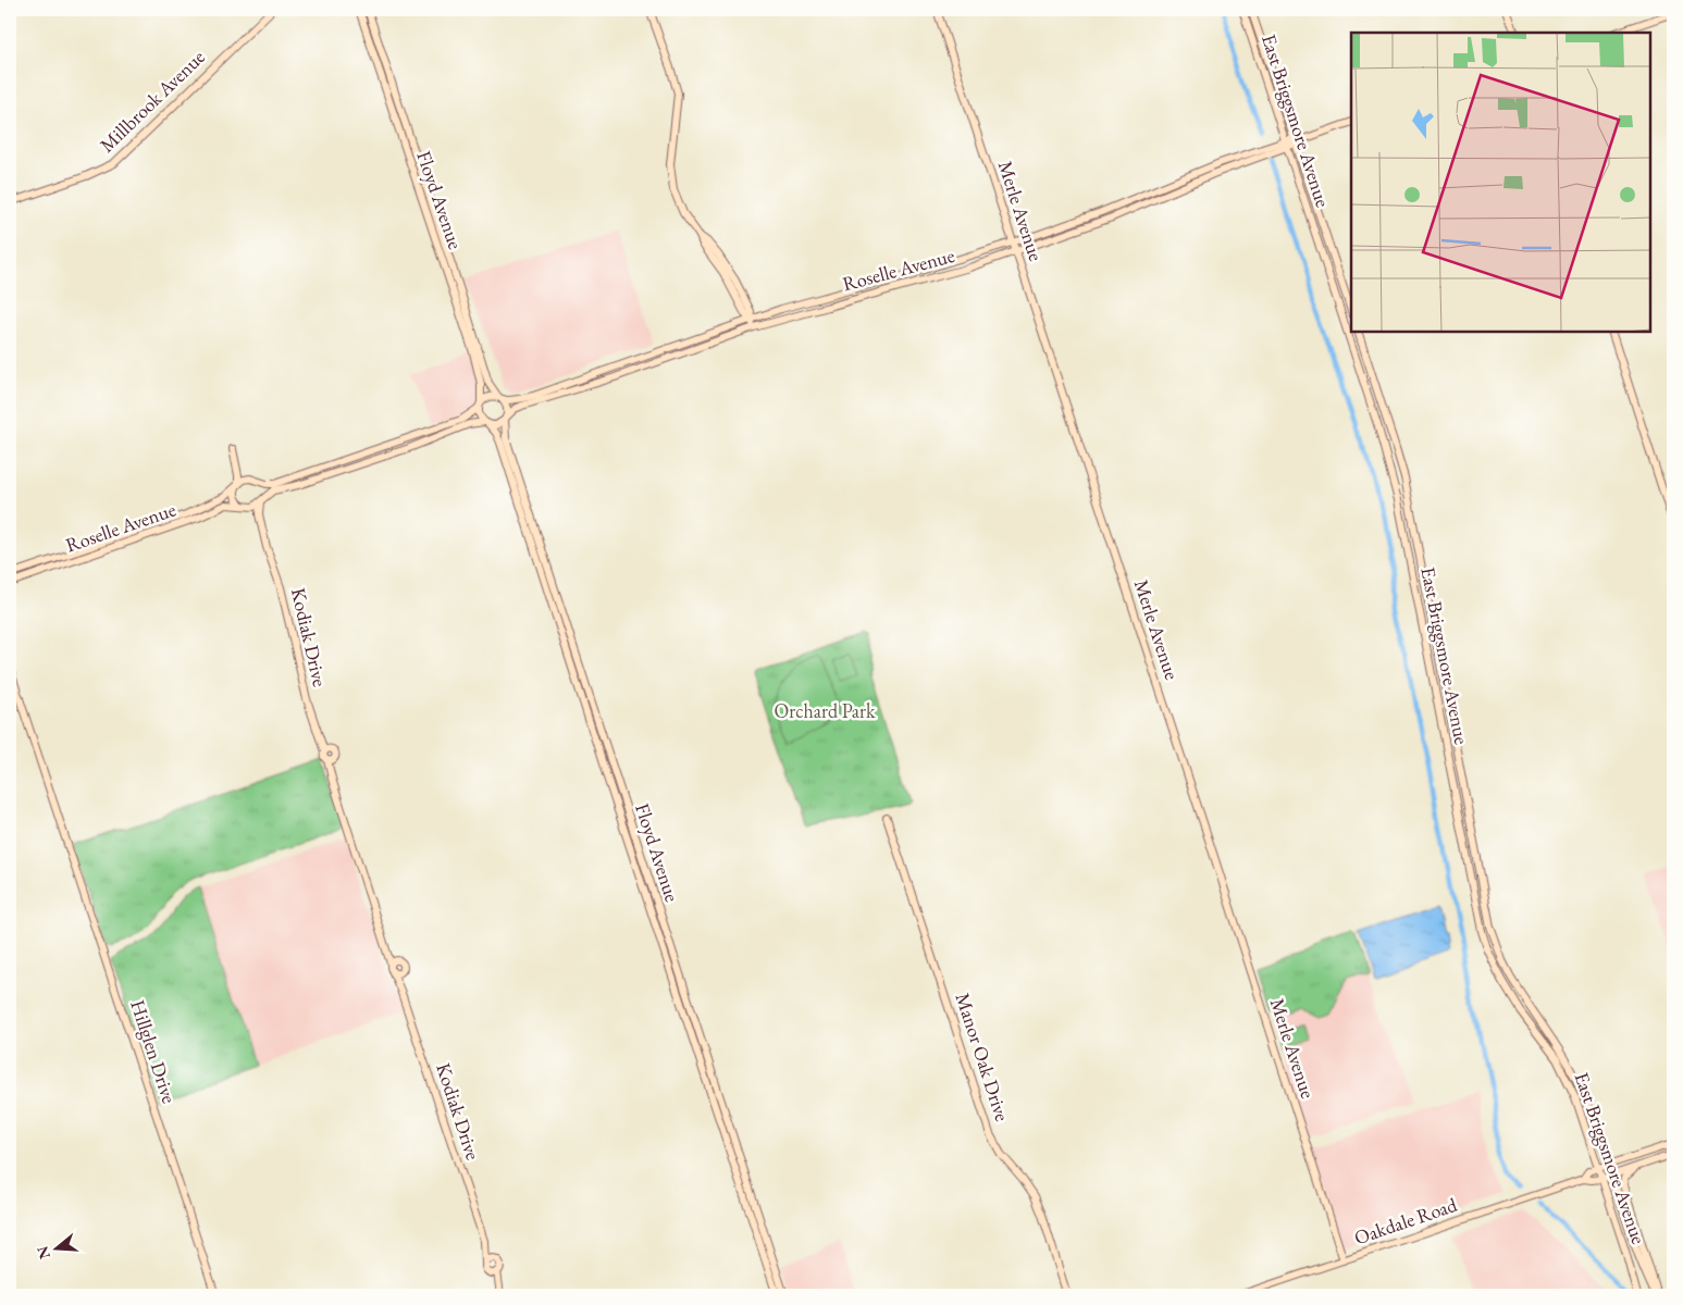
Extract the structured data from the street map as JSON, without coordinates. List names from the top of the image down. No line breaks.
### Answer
{"streets":{"street":["Millbrook Avenue","East Briggsmore Avenue","Floyd Avenue","Merle Avenue","Roselle Avenue","Kodiak Drive","Hillglen Drive","Manor Oak Drive","Oakdale Road"]},"crossings":[["East Briggsmore Avenue","Roselle Avenue"],["East Briggsmore Avenue","Oakdale Road"],["Floyd Avenue","Roselle Avenue"],["Merle Avenue","Roselle Avenue"],["Merle Avenue","Oakdale Road"],["Roselle Avenue","Kodiak Drive"]],"parks":["Orchard Park"],"north":"left"}
